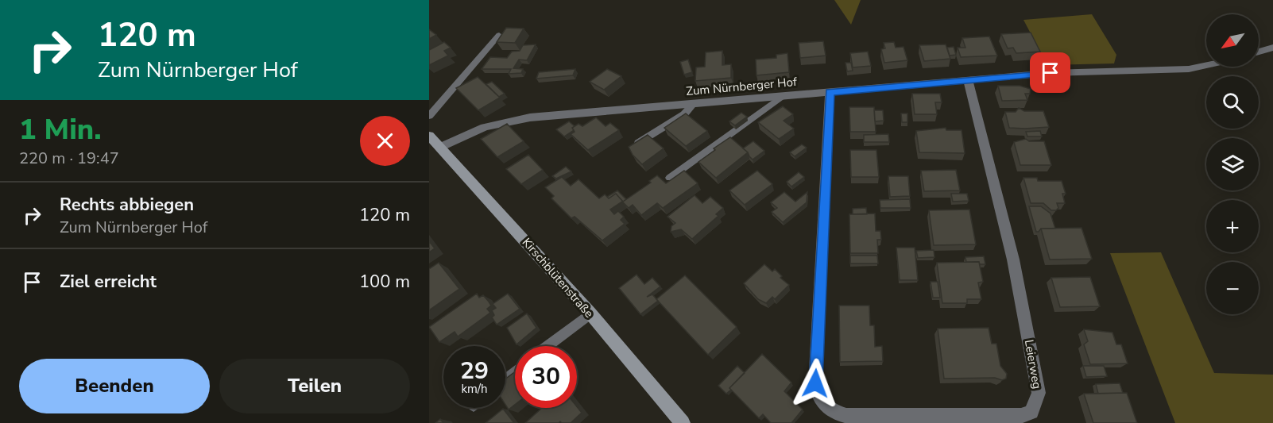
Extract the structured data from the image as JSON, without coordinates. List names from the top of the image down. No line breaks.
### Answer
{"streets":{"main road":["Kirschblütenstraße"],"street":["Zum Nürnberger Hof","Leierweg"]},"crossings":[["Zum Nürnberger Hof","Kirschblütenstraße"],["Zum Nürnberger Hof","Leierweg"]],"north":"bottom left","page":{"turn":["120 m","Zum Nürnberger Hof"],"map_buttons":["+","−"],"heading":["1 Min.","220 m · 19:47"],"list":[{"name":"Rechts abbiegen","note":"Zum Nürnberger Hof","value":"120 m"},{"name":"Ziel erreicht","value":"100 m"}],"speed":"29 km/h","limit":"30","buttons":["Beenden","Teilen"]}}
